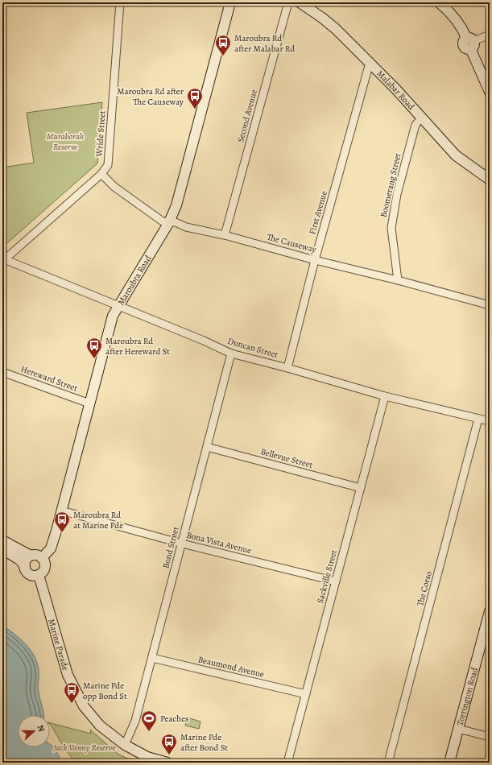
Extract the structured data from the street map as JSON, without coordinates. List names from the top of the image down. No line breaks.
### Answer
{"streets":{"street":["Malabar Road","Second Avenue","Wride Street","Boomerang Street","First Avenue","The Causeway","Maroubra Road","Duncan Street","Hereward Street","Bellevue Street","Bona Vista Avenue","Bond Street","Sackville Street","The Corso","Marine Parade","Beaumond Avenue","Torrington Road"]},"crossings":[["Malabar Road","Boomerang Street"],["Malabar Road","First Avenue"],["Second Avenue","The Causeway"],["Wride Street","The Causeway"],["Wride Street","Duncan Street"],["Boomerang Street","The Causeway"],["First Avenue","The Causeway"],["First Avenue","Duncan Street"],["The Causeway","Maroubra Road"],["Maroubra Road","Duncan Street"],["Maroubra Road","Hereward Street"],["Maroubra Road","Bona Vista Avenue"],["Maroubra Road","Marine Parade"],["Duncan Street","Bond Street"],["Duncan Street","Sackville Street"],["Duncan Street","The Corso"],["Bellevue Street","Bond Street"],["Bellevue Street","Sackville Street"],["Bona Vista Avenue","Bond Street"],["Bona Vista Avenue","Sackville Street"],["Bond Street","Marine Parade"],["Bond Street","Beaumond Avenue"],["Sackville Street","Beaumond Avenue"]],"parks":["Muraborah Reserve","Jack Vanny Reserve"],"places":{"bus stop":["Maroubra Rd after Malabar Rd","Maroubra Rd after The Causeway","Maroubra Rd after Hereward St","Maroubra Rd at Marine Pde","Marine Pde opp Bond St","Marine Pde after Bond St"],"sports":["Peaches"]},"north":"right"}
